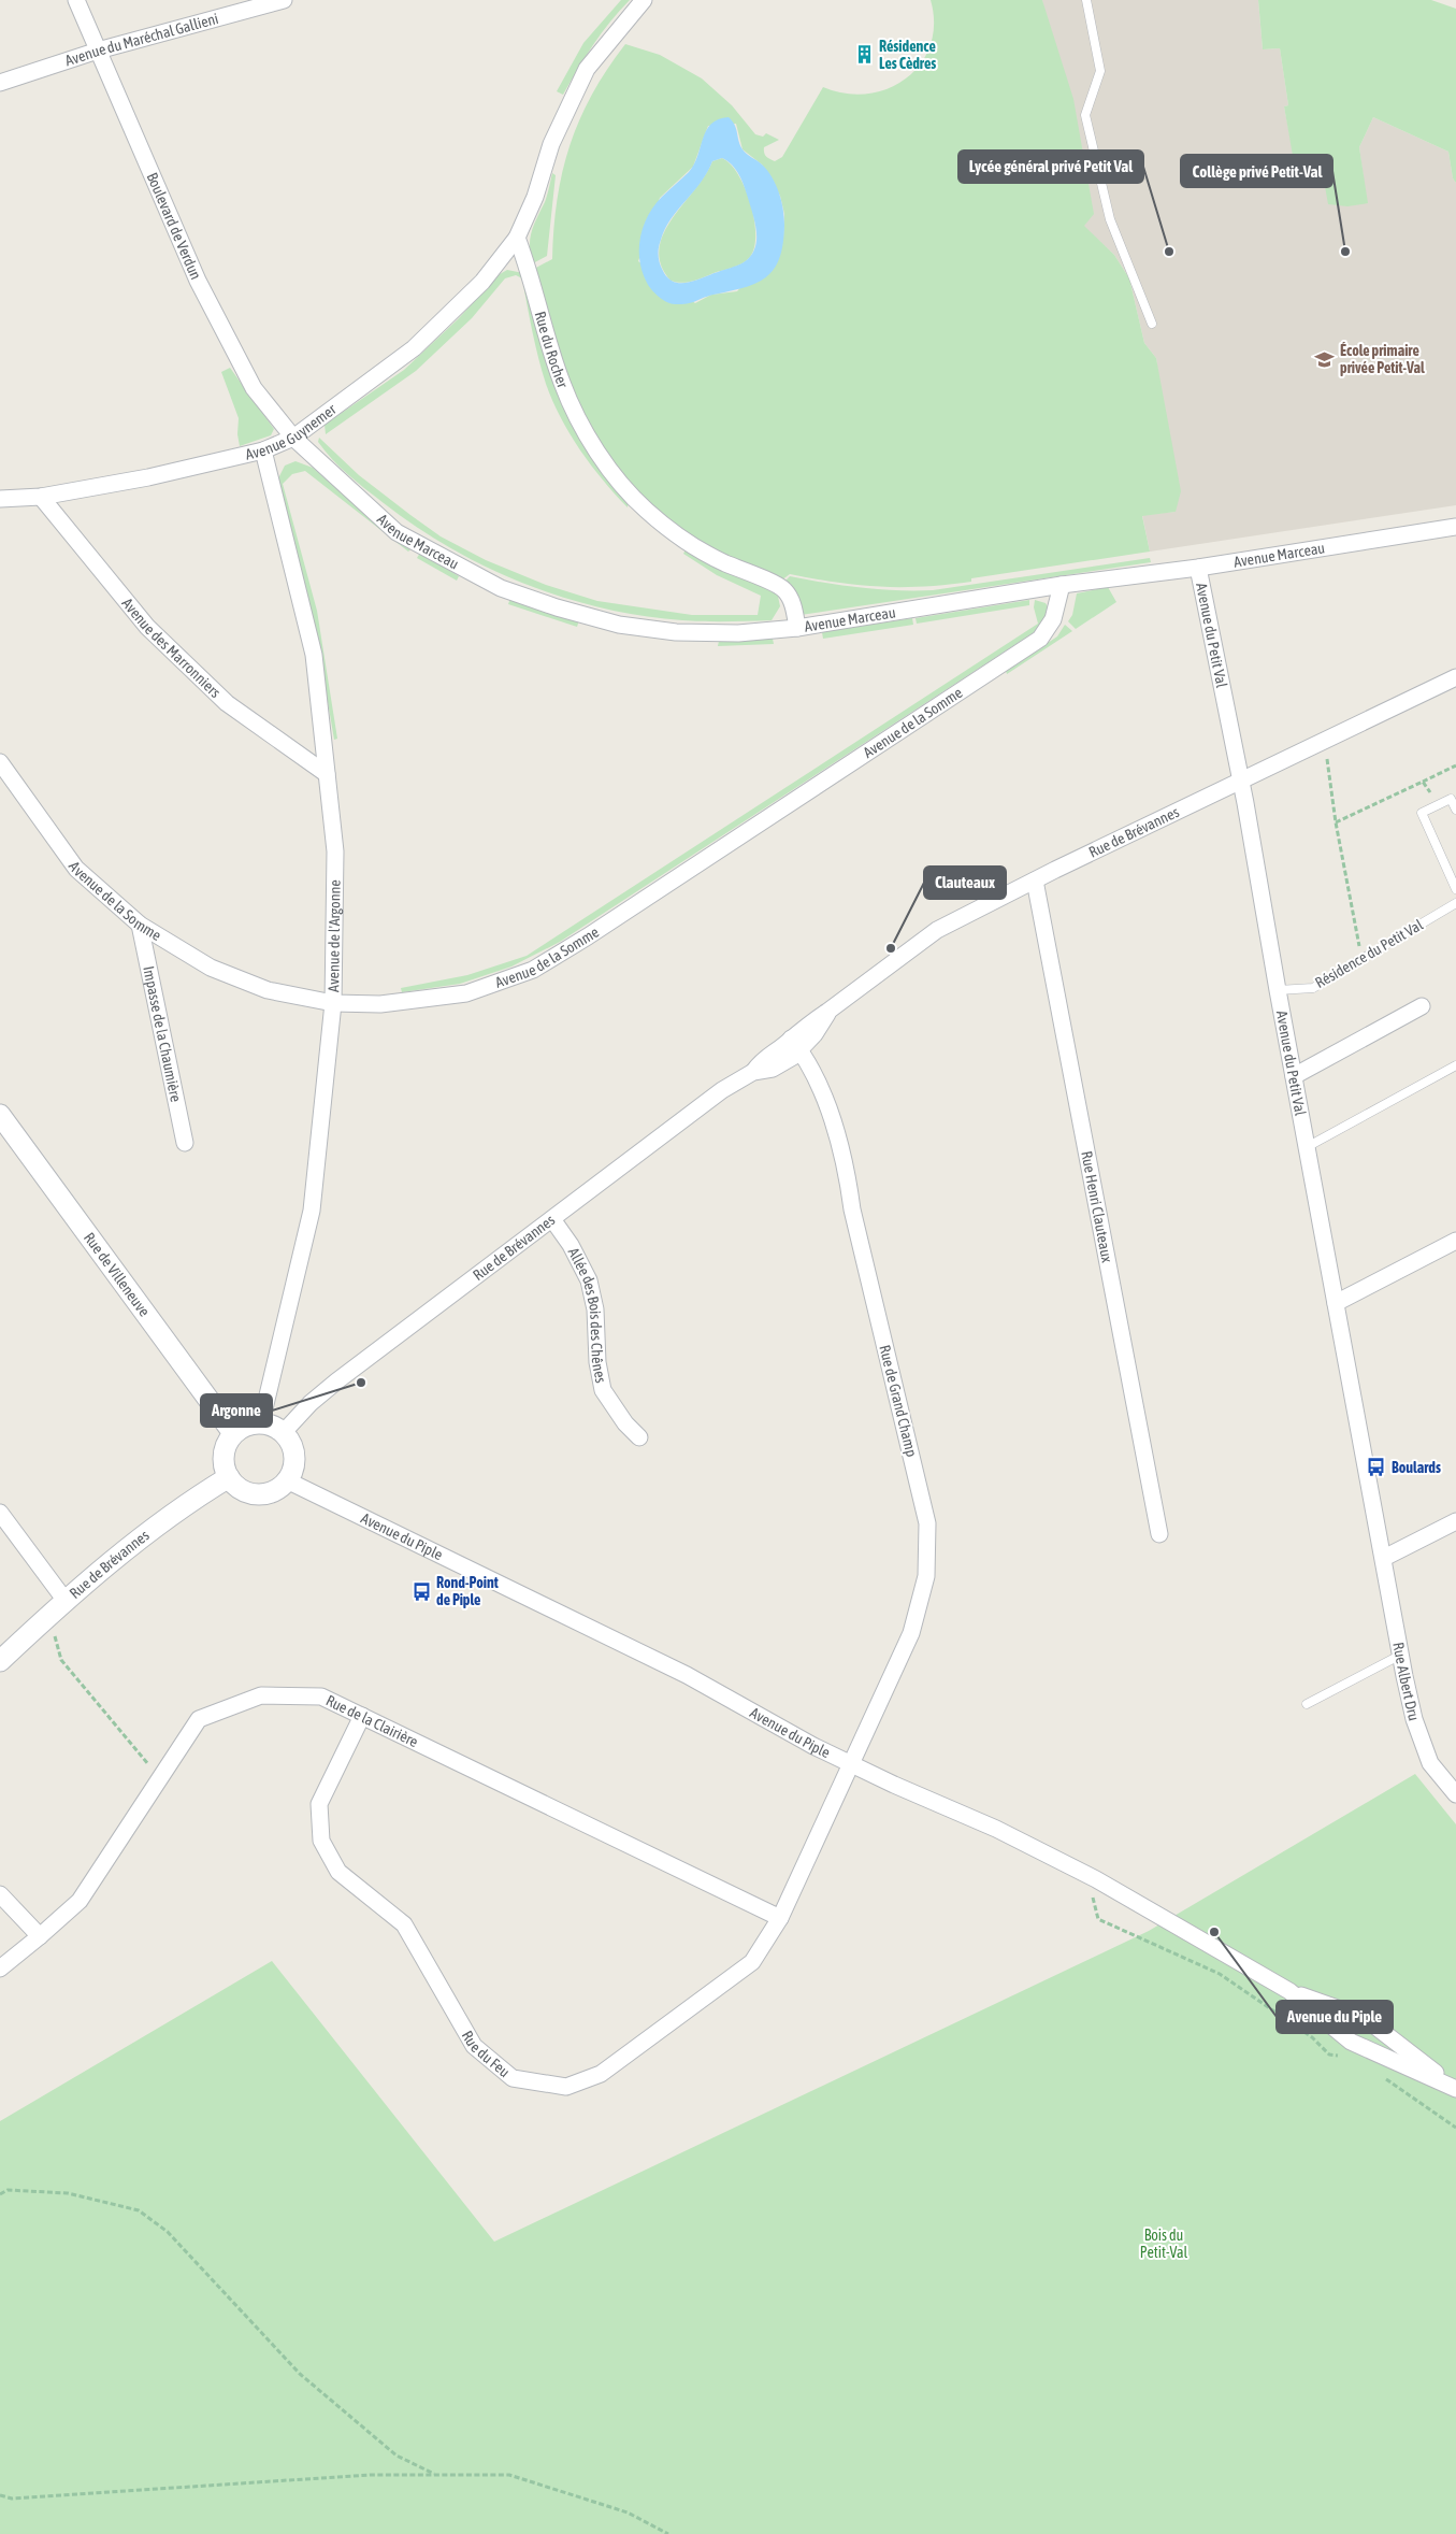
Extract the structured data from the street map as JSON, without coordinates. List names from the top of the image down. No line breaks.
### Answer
{"streets":{"street":["Avenue du Maréchal Gallieni","Boulevard de Verdun","Rue du Rocher","Avenue Guynemer","Avenue Marceau","Avenue du Petit Val","Avenue des Marronniers","Avenue de la Somme","Rue de Brévannes","Avenue de l'Argonne","Impasse de la Chaumière","Rue Henri Clauteaux","Rue de Villeneuve","Allée des Bois des Chênes","Rue de Grand Champ","Avenue du Piple","Rue Albert Dru","Rue de la Clairière","Rue du Feu"],"lane":["Résidence du Petit Val"]},"crossings":[["Avenue du Maréchal Gallieni","Boulevard de Verdun"],["Boulevard de Verdun","Avenue Guynemer"],["Boulevard de Verdun","Avenue Marceau"],["Rue du Rocher","Avenue Guynemer"],["Rue du Rocher","Avenue Marceau"],["Avenue Guynemer","Avenue Marceau"],["Avenue Guynemer","Avenue des Marronniers"],["Avenue Guynemer","Avenue de l'Argonne"],["Avenue Marceau","Avenue du Petit Val"],["Avenue Marceau","Avenue de la Somme"],["Avenue du Petit Val","Rue de Brévannes"],["Avenue du Petit Val","Résidence du Petit Val"],["Avenue du Petit Val","Rue Albert Dru"],["Avenue des Marronniers","Avenue de l'Argonne"],["Avenue de la Somme","Avenue de l'Argonne"],["Avenue de la Somme","Impasse de la Chaumière"],["Rue de Brévannes","Avenue de l'Argonne"],["Rue de Brévannes","Rue Henri Clauteaux"],["Rue de Brévannes","Rue de Villeneuve"],["Rue de Brévannes","Allée des Bois des Chênes"],["Rue de Brévannes","Rue de Grand Champ"],["Rue de Brévannes","Avenue du Piple"],["Avenue de l'Argonne","Rue de Villeneuve"],["Avenue de l'Argonne","Avenue du Piple"],["Rue de Villeneuve","Avenue du Piple"],["Rue de Grand Champ","Avenue du Piple"],["Rue de Grand Champ","Rue du Feu"],["Avenue du Piple","Rue du Feu"],["Rue de la Clairière","Rue du Feu"]],"parks":["Bois du Petit-Val"],"places":{"building":["Résidence Les Cèdres"],"other":["Lycée général privé Petit Val","Collège privé Petit-Val","Clauteaux","Argonne","Avenue du Piple"],"school or university":["École primaire privée Petit-Val"],"bus stop":["Boulards","Rond-Point de Piple"]}}
